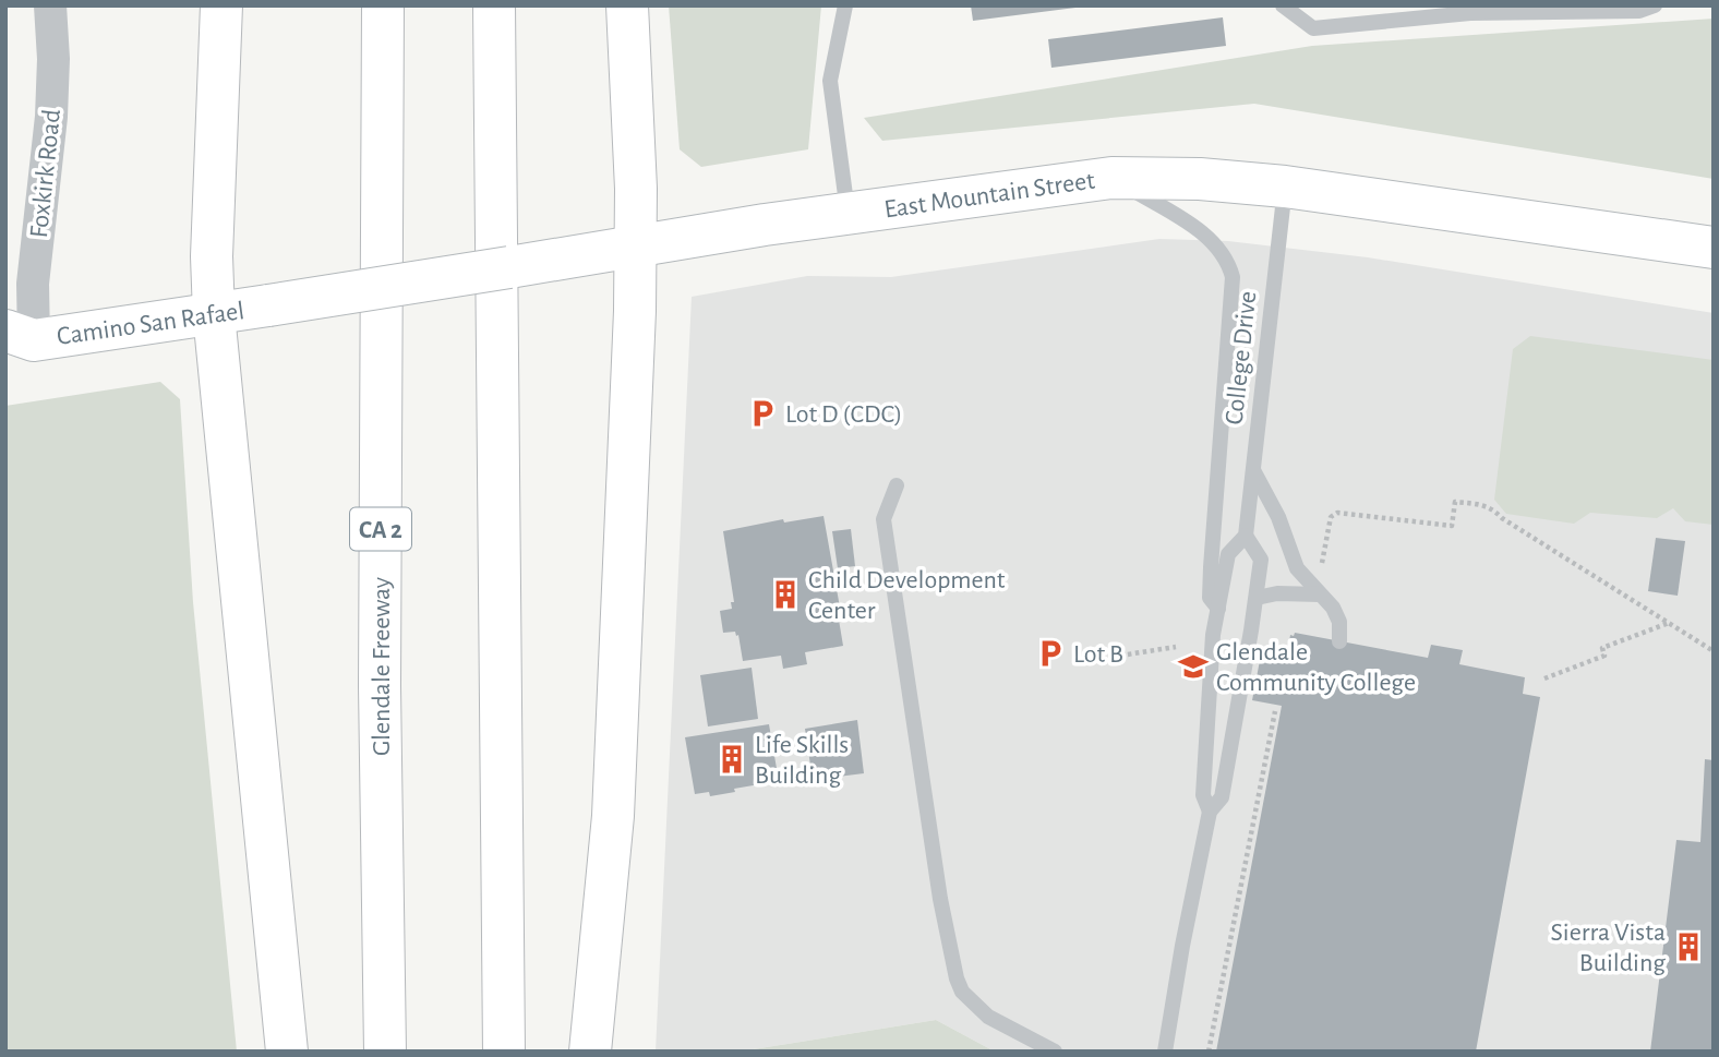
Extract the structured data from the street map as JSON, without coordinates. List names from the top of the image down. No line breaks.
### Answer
{"streets":{"main road":["East Mountain Street","Camino San Rafael","CA 2","Glendale Freeway"],"street":["Foxkirk Road"],"lane":["College Drive"]},"crossings":[["Foxkirk Road","Camino San Rafael"],["East Mountain Street","Camino San Rafael"],["East Mountain Street","College Drive"]],"places":{"parking":["Lot D (CDC)","Lot B"],"building":["Child Development Center","Life Skills Building","Sierra Vista Building"],"school or university":["Glendale Community College"]}}
